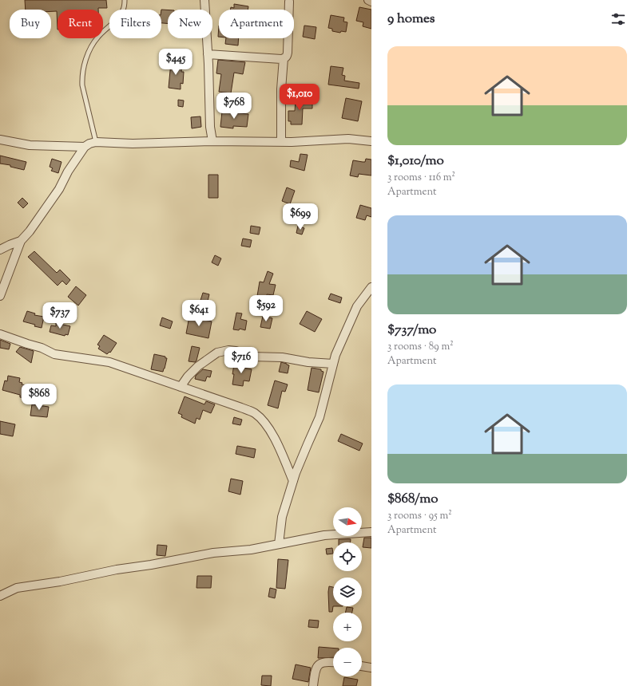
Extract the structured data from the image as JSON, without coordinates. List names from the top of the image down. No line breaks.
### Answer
{"north":"right","page":{"heading":"9 homes","chip":["Buy","Rent","Filters","New","Apartment"],"list":[{"name":"$1,010/mo","note":"3 rooms · 116 m² · Apartment"},{"name":"$737/mo","note":"3 rooms · 89 m² · Apartment"},{"name":"$868/mo","note":"3 rooms · 95 m² · Apartment"}],"price":["$445","$1,010","$768","$699","$592","$641","$737","$716","$868"],"map_buttons":["+","−"]}}
